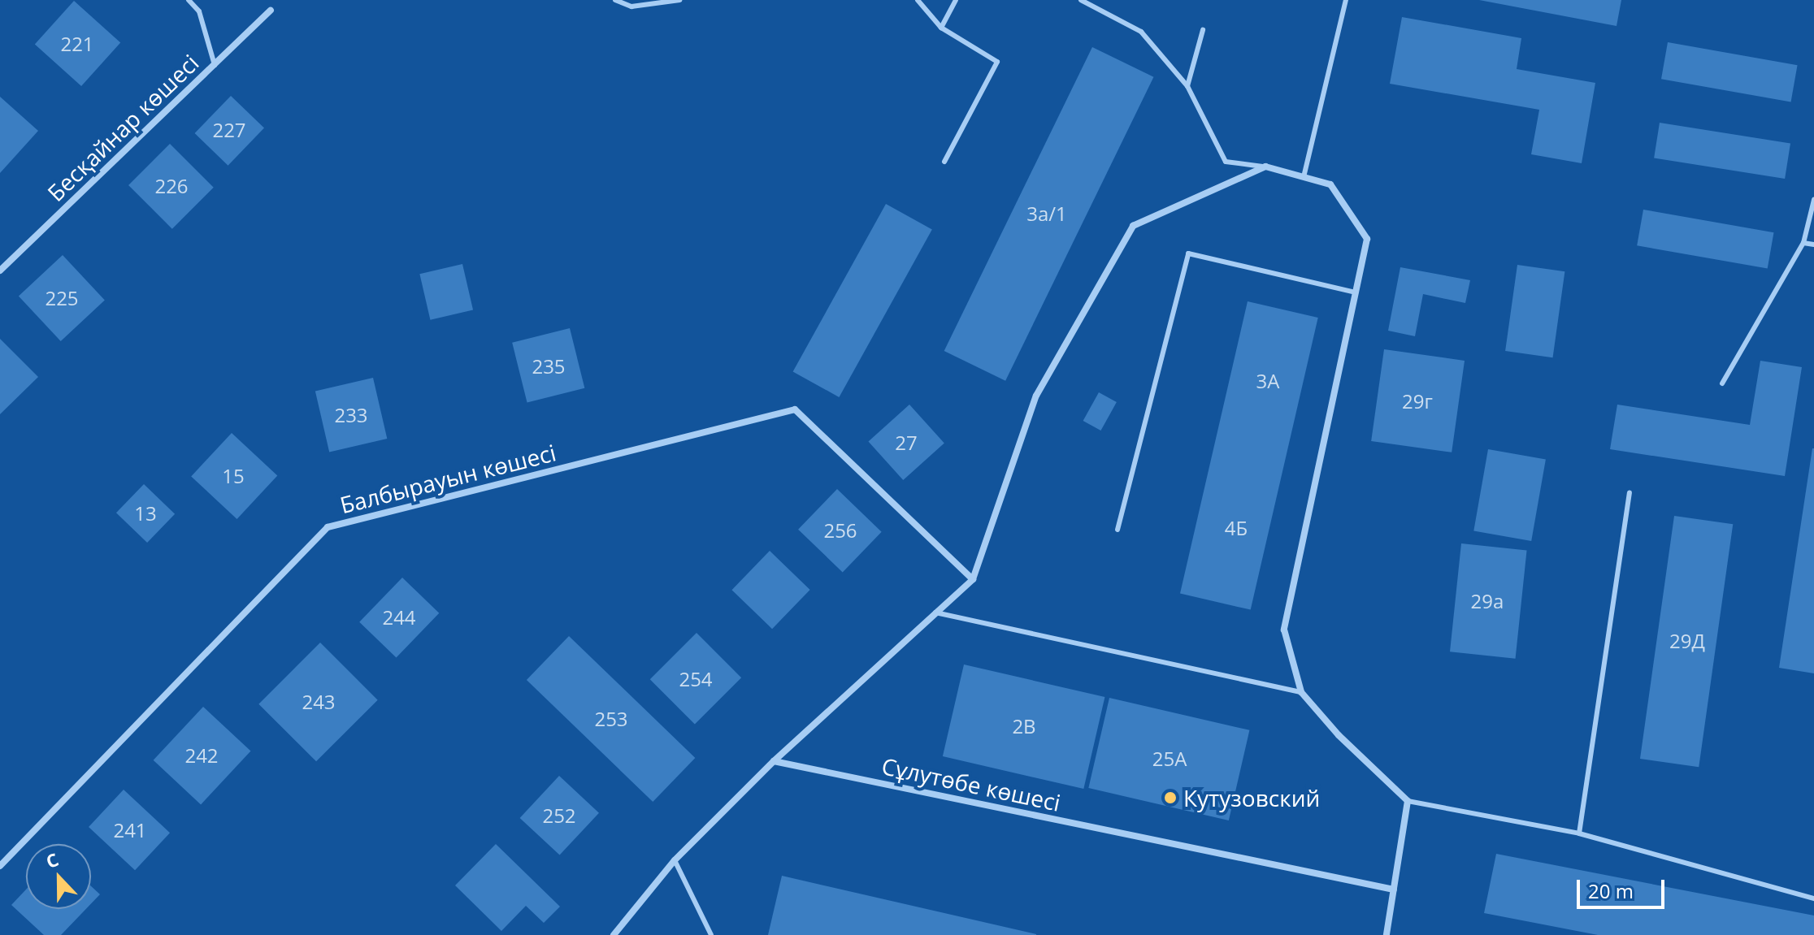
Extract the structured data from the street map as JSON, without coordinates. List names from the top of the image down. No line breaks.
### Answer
{"streets":{"street":["Бесқайнар көшесі","Балбырауын көшесі","Сұлутөбе көшесі"]},"places":["Кутузовский"],"house_numbers":["221","227","226","3а/1","225","235","3А","29г","233","27","15","13","4Б","256","29а","244","29Д","254","243","253","2В","242","25А","252","241"],"scale_bar":"20 m","north":"top"}
